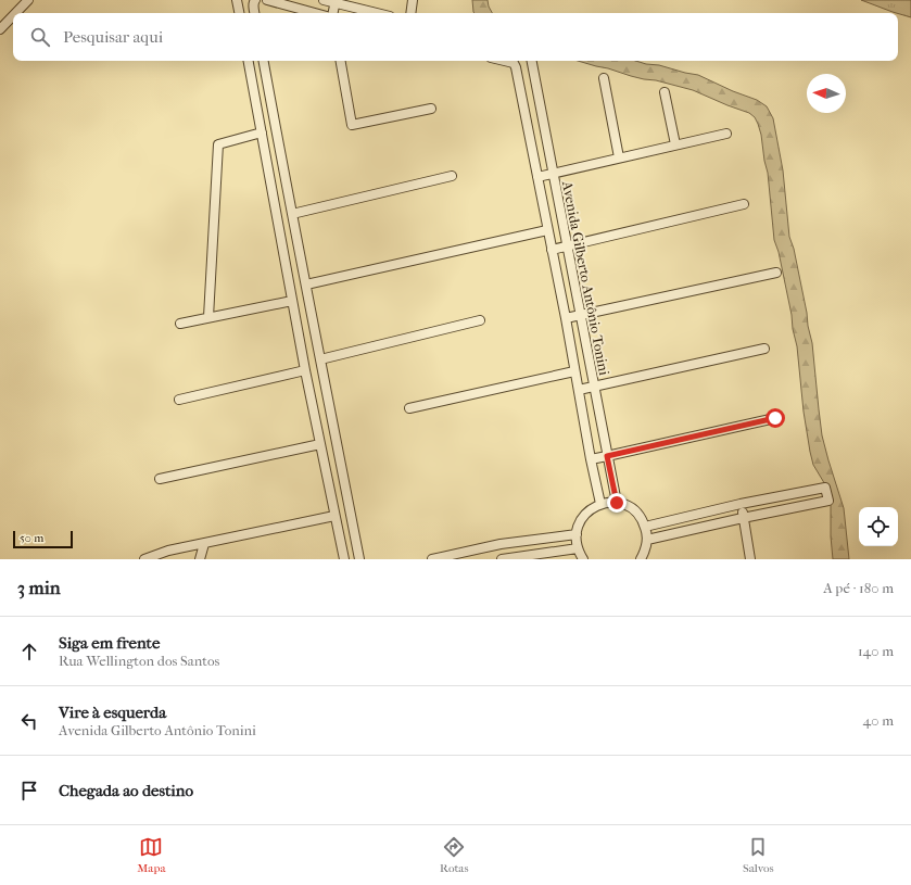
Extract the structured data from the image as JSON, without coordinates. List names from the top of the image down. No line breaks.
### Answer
{"streets":{"street":["Avenida Gilberto Antônio Tonini"]},"scale_bar":"50 m","north":"left","page":{"search":"Pesquisar aqui","scale":"50 m","heading":["3 min","A pé · 180 m"],"list":[["Siga em frente","Rua Wellington dos Santos","140 m"],["Vire à esquerda","Avenida Gilberto Antônio Tonini","40 m"],"Chegada ao destino"],"nav":["Mapa","Rotas","Salvos"]}}
